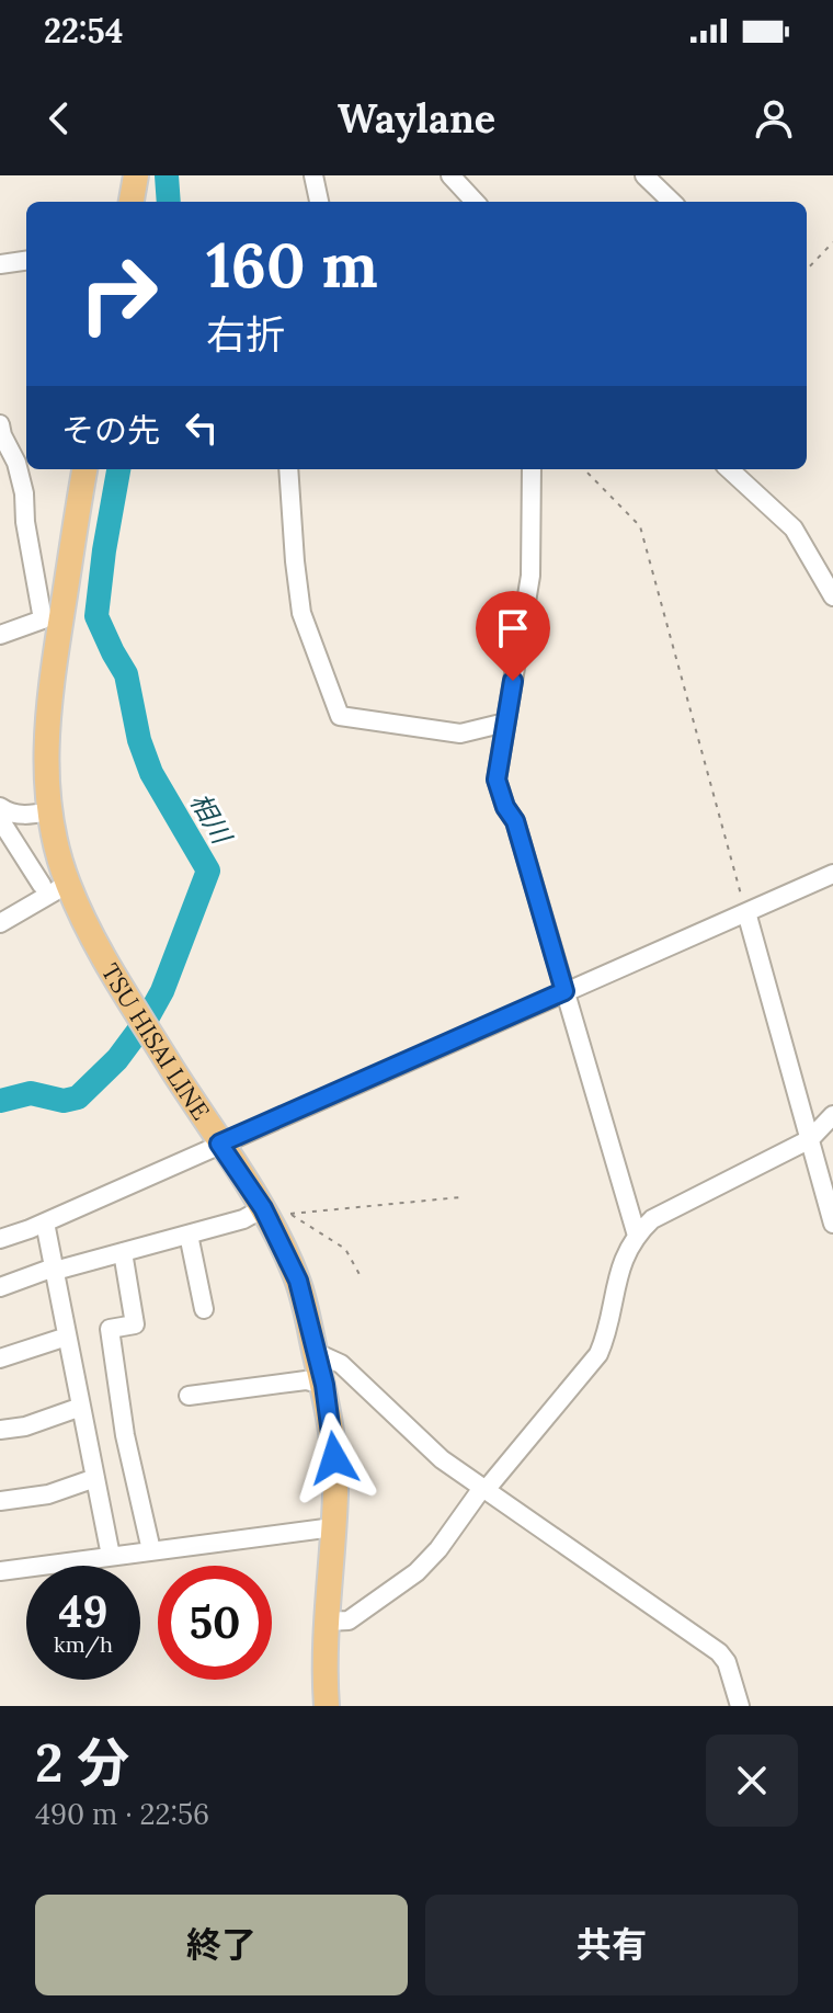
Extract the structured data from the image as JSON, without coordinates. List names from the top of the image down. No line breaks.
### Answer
{"streets":{"main road":["TSU HISAI LINE"]},"water":["相川"],"page":{"status":"22:54","header":"Waylane","turn":["160 m","右折"],"then":"その先","speed":"49 km/h","limit":"50","heading":["2 分","490 m · 22:56"],"buttons":["終了","共有"]}}
